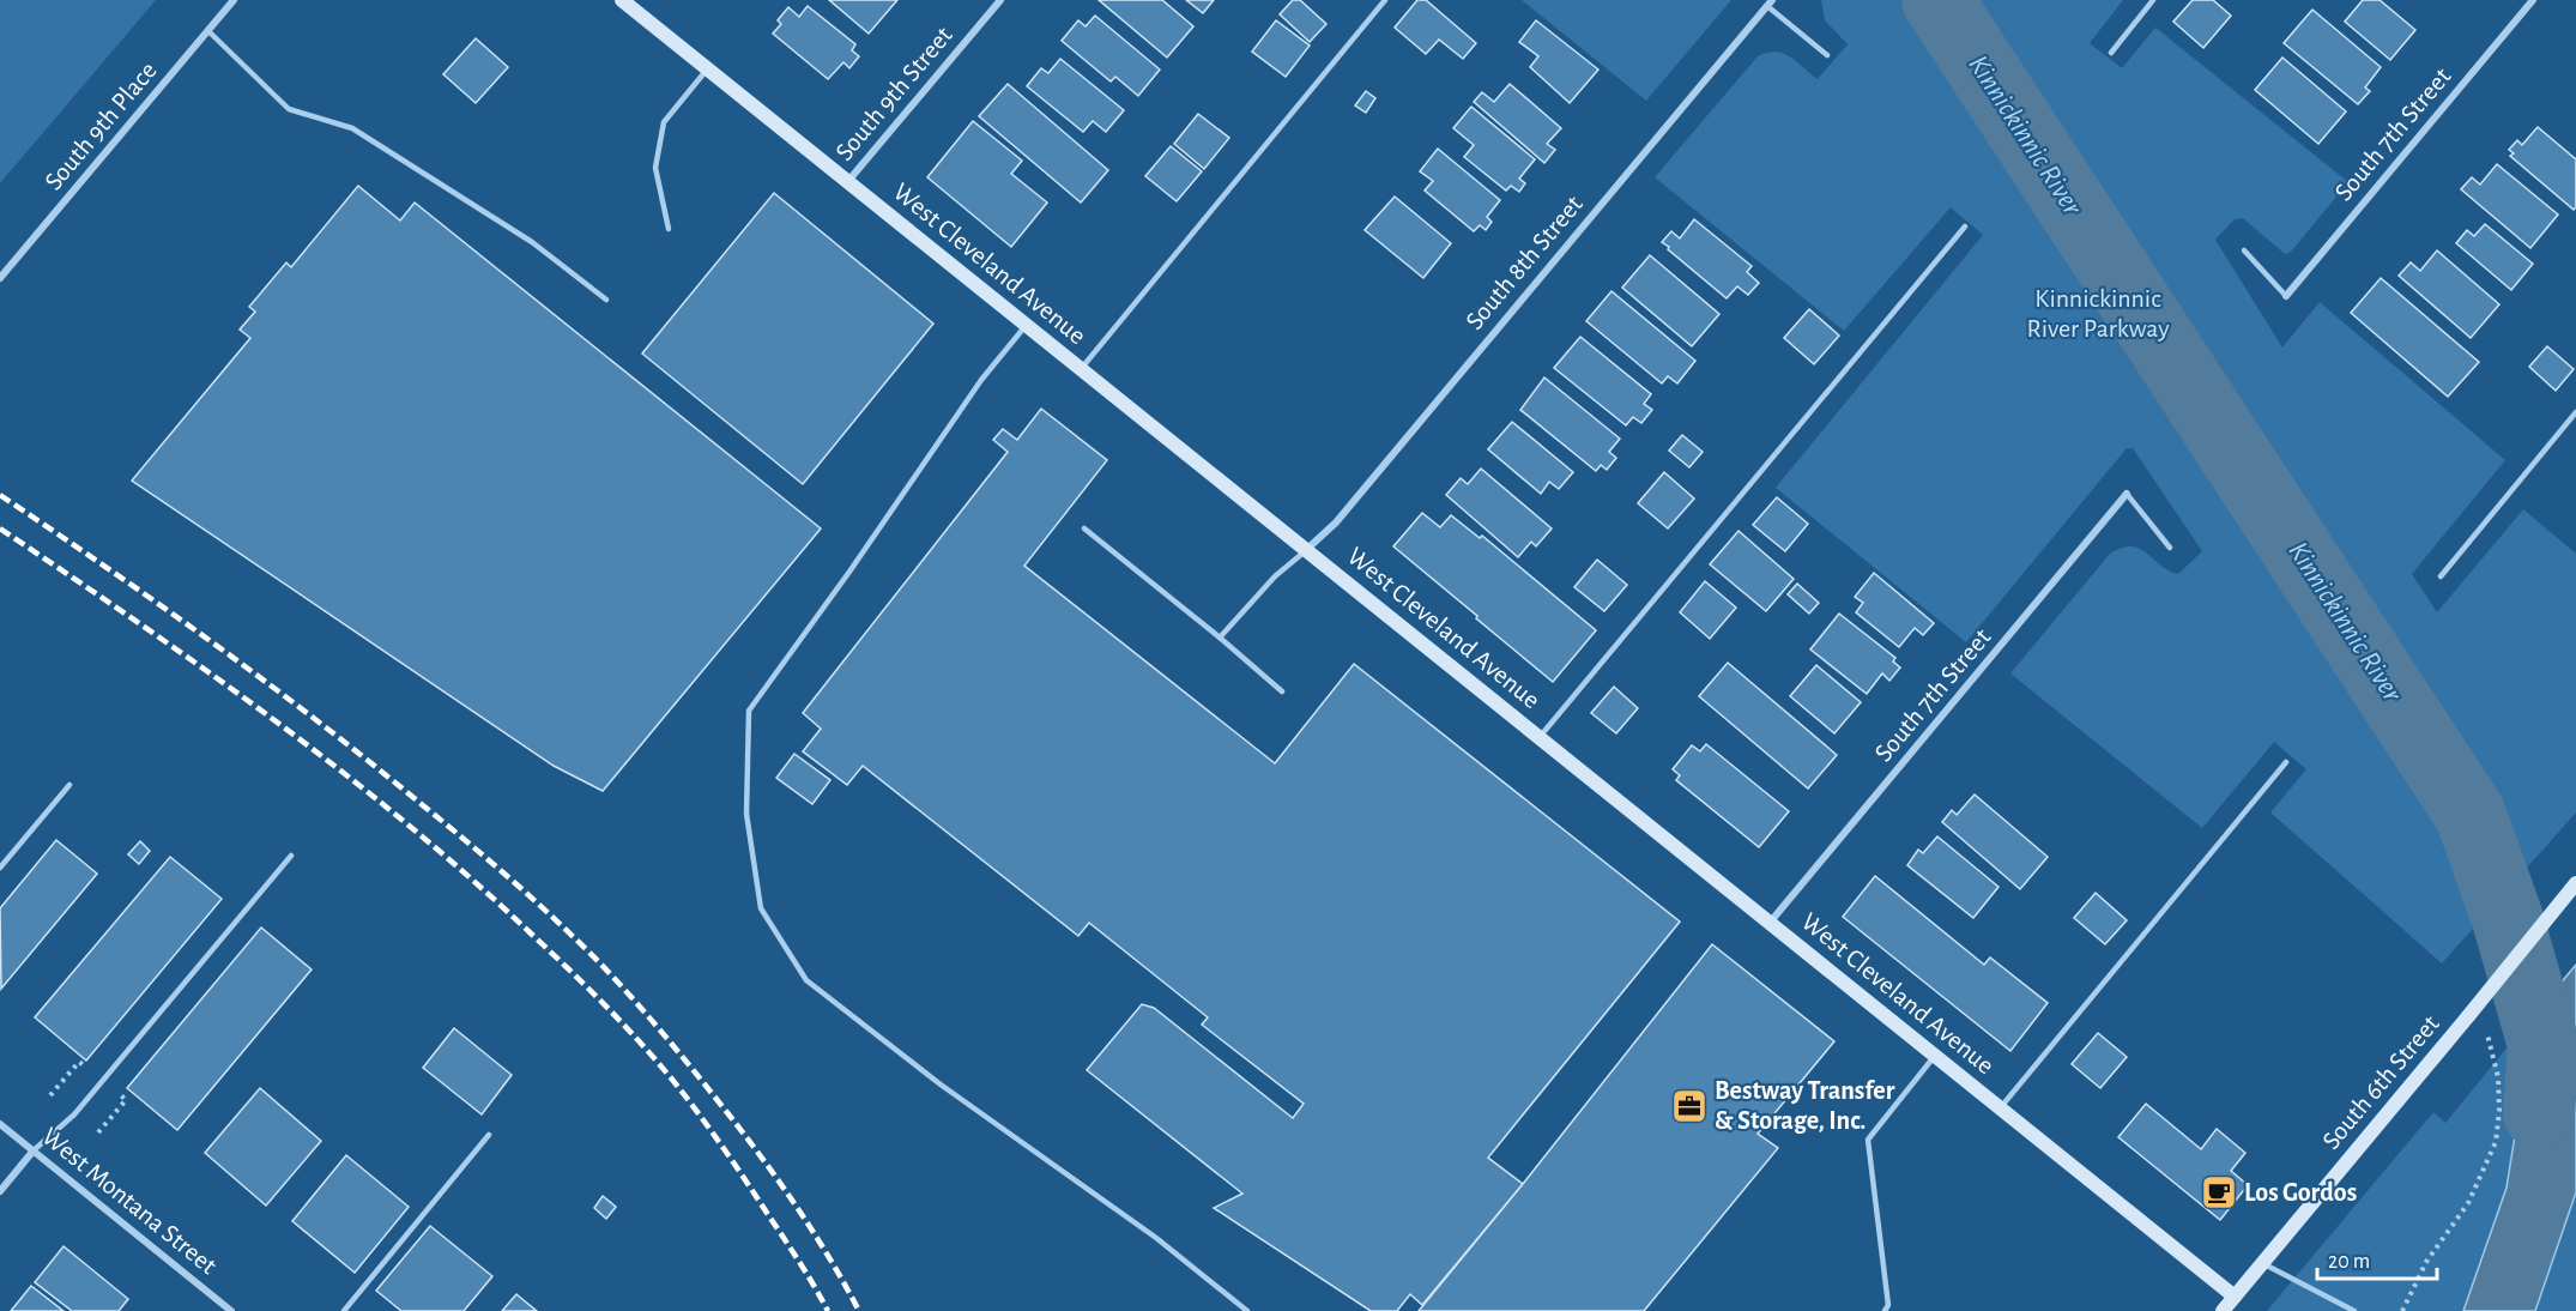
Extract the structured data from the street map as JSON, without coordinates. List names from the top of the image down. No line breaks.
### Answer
{"streets":{"street":["South 9th Street","South 9th Place","South 7th Street","South 8th Street","West Cleveland Avenue","South 6th Street","West Montana Street"]},"crossings":[["South 9th Street","West Cleveland Avenue"],["South 7th Street","West Cleveland Avenue"],["South 8th Street","West Cleveland Avenue"],["West Cleveland Avenue","South 6th Street"]],"water":["Kinnickinnic River"],"parks":["Kinnickinnic River Parkway"],"places":{"office":["Bestway Transfer & Storage, Inc."],"cafe":["Los Gordos"]},"scale_bar":"20 m"}
